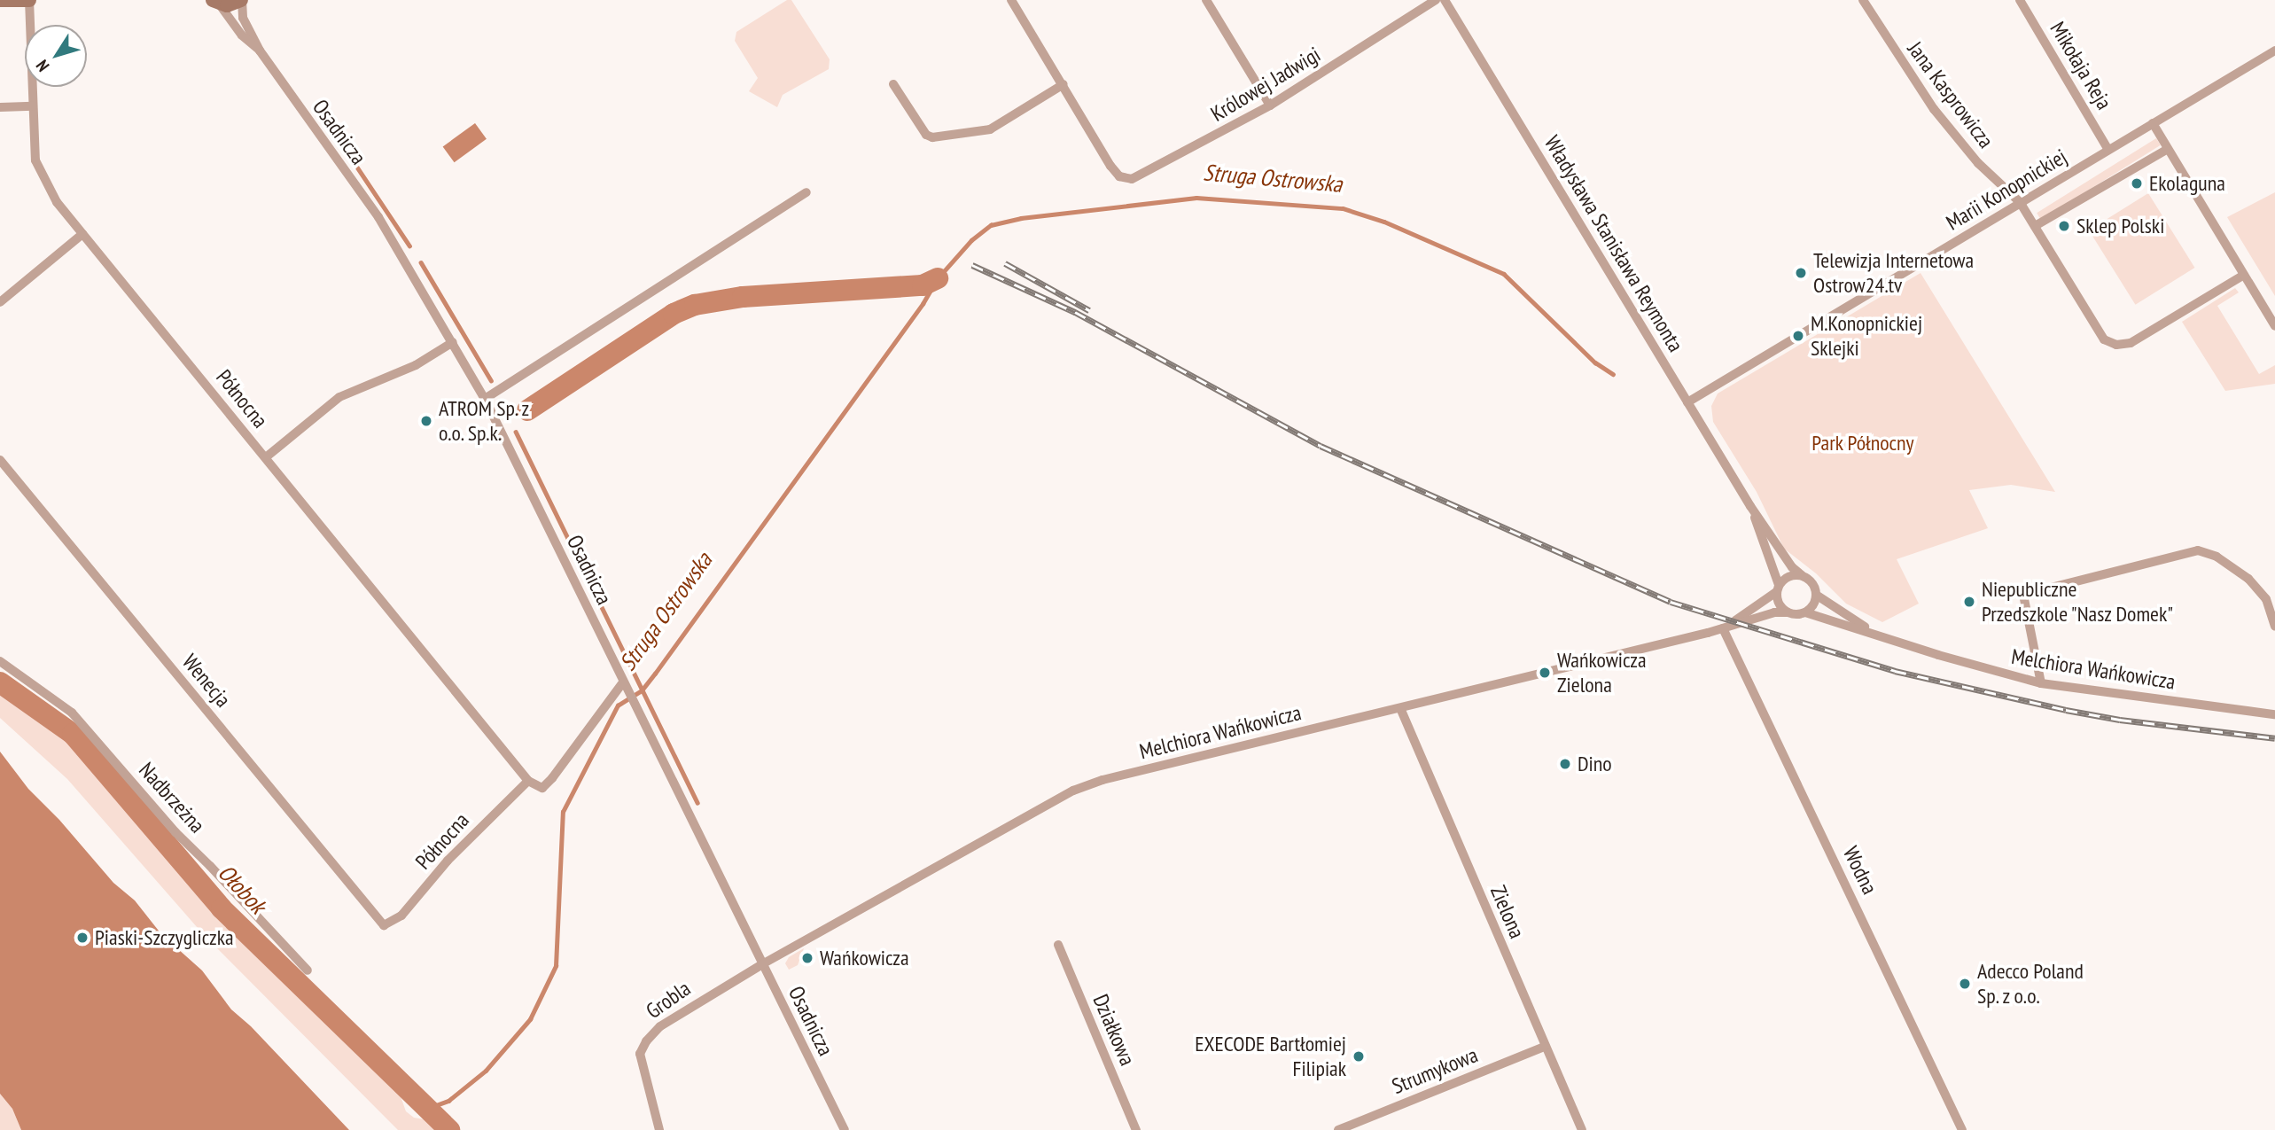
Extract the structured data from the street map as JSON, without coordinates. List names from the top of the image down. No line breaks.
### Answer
{"streets":{"street":["Mikołaja Reja","Królowej Jadwigi","Jana Kasprowicza","Osadnicza","Marii Konopnickiej","Władysława Stanisława Reymonta","Północna","Melchiora Wańkowicza","Wenecja","Nadbrzeżna","Wodna","Zielona","Grobla","Działkowa","Strumykowa"]},"crossings":[["Mikołaja Reja","Marii Konopnickiej"],["Jana Kasprowicza","Marii Konopnickiej"],["Osadnicza","Melchiora Wańkowicza"],["Osadnicza","Grobla"],["Marii Konopnickiej","Władysława Stanisława Reymonta"],["Władysława Stanisława Reymonta","Melchiora Wańkowicza"],["Północna","Wenecja"],["Melchiora Wańkowicza","Wodna"],["Melchiora Wańkowicza","Zielona"],["Melchiora Wańkowicza","Grobla"],["Zielona","Strumykowa"]],"water":["Struga Ostrowska","Ołobok"],"parks":["Park Północny"],"places":["Ekolaguna","Sklep Polski","Telewizja Internetowa Ostrow24.tv","M.Konopnickiej Sklejki","ATROM Sp. z o.o. Sp.k.","Niepubliczne Przedszkole \"Nasz Domek\"","Wańkowicza Zielona","Dino","Piaski-Szczygliczka","Wańkowicza","Adecco Poland Sp. z o.o.","EXECODE Bartłomiej Filipiak"],"north":"bottom left"}
